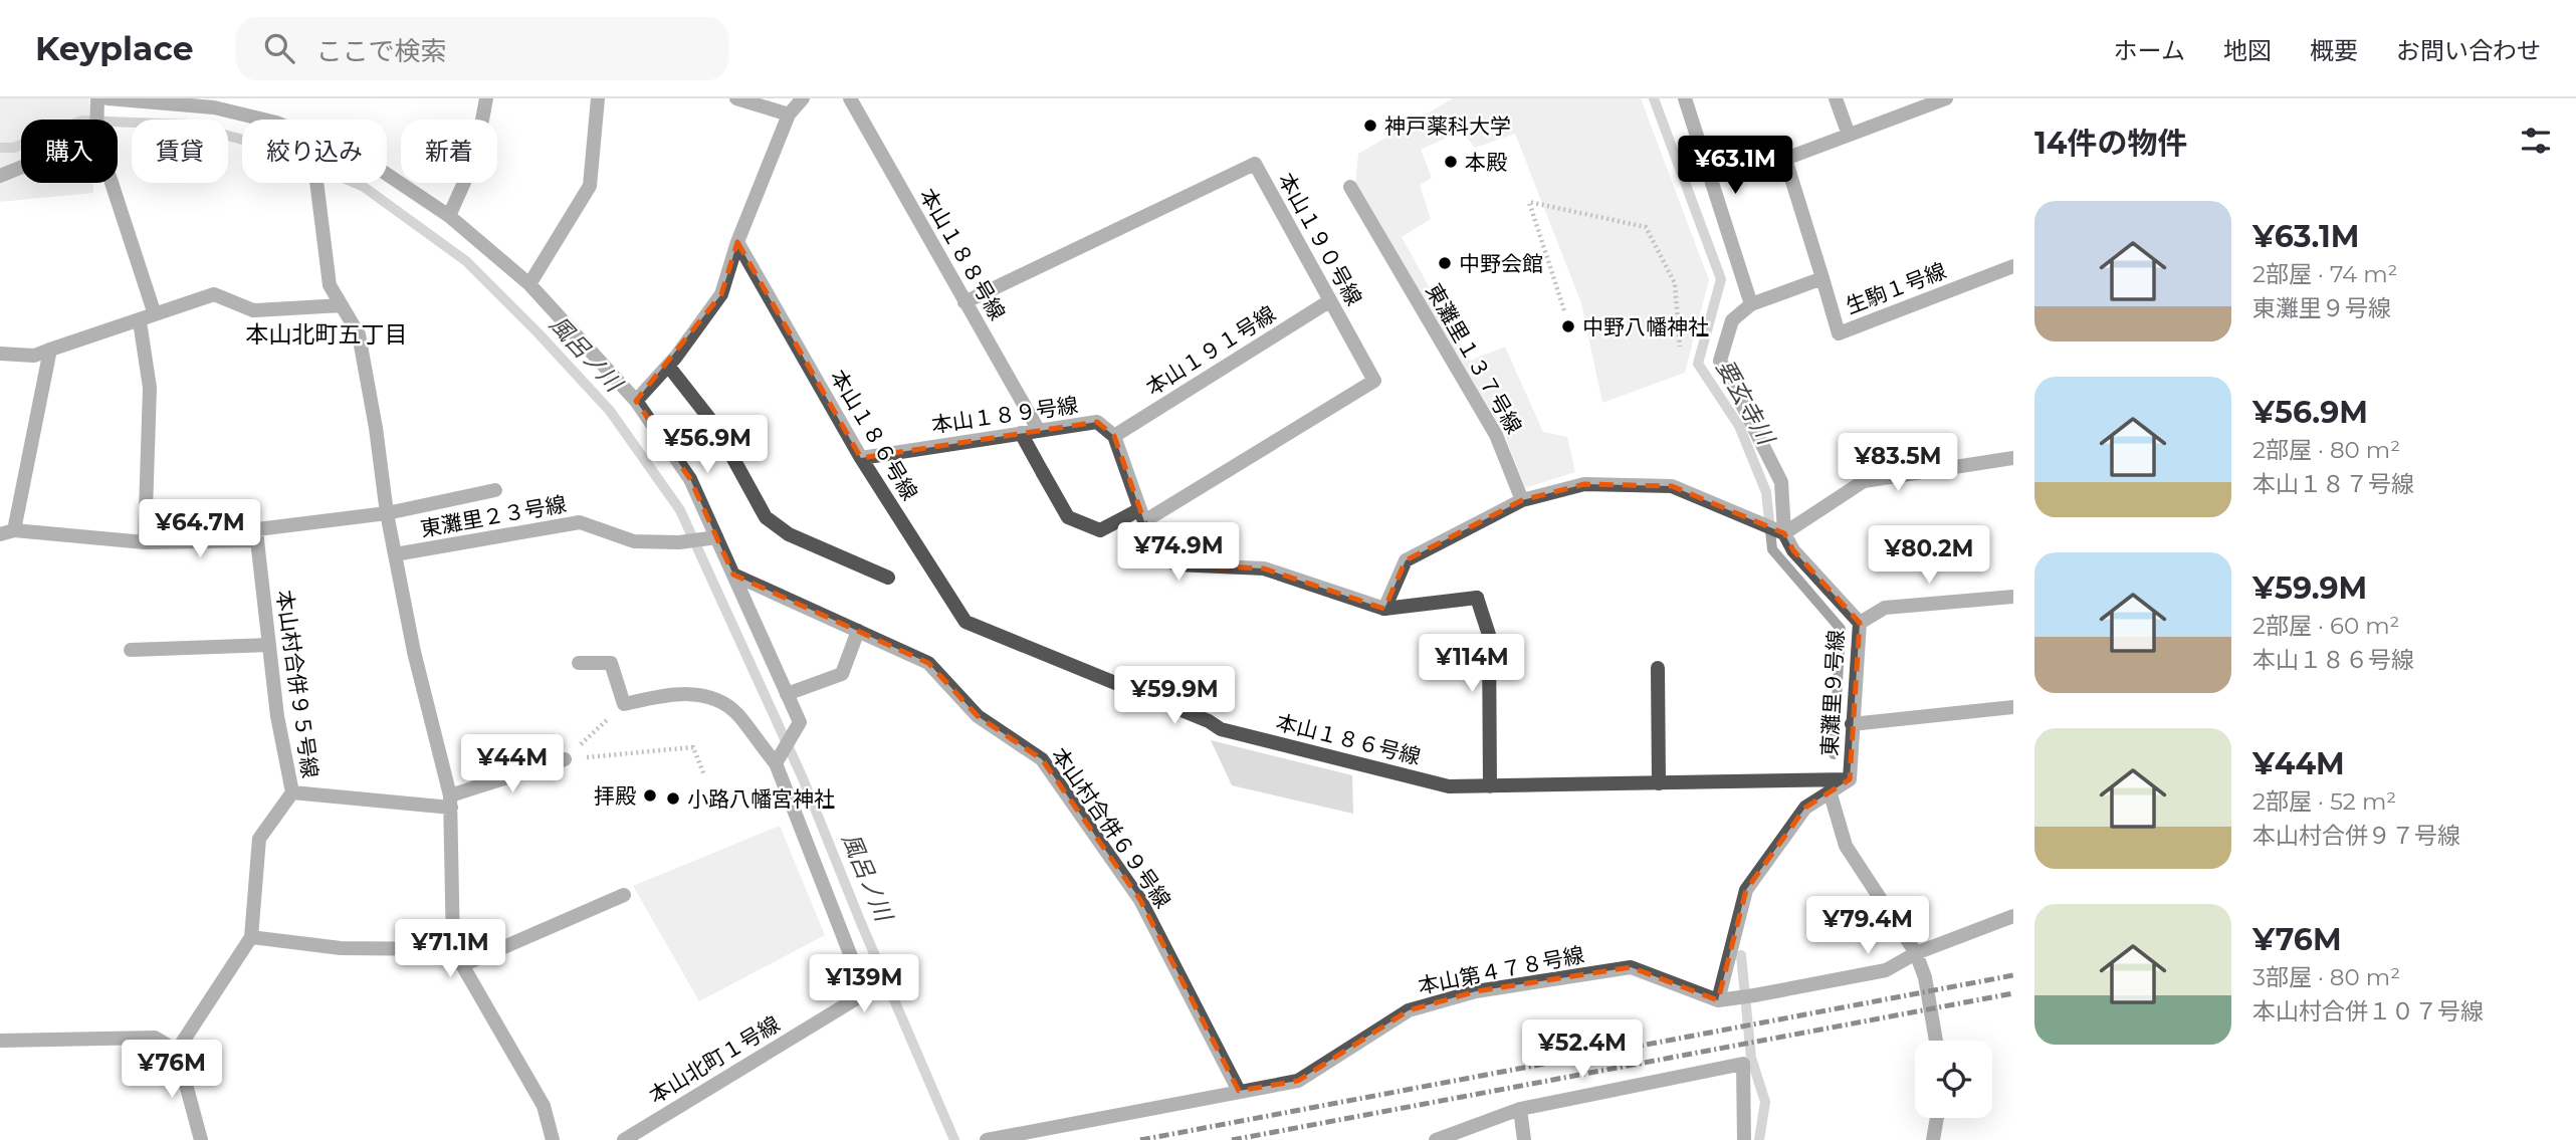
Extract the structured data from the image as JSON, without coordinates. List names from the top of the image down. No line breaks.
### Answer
{"streets":{"street":["本山１９０号線","本山１８８号線","生駒１号線","本山１９１号線","東灘里１３７号線","本山１８９号線","本山１８６号線","東灘里２３号線","本山村合併９５号線","東灘里９号線","本山村合併６９号線","本山第４７８号線","本山北町１号線"]},"crossings":[["本山１９０号線","本山１８８号線"],["本山１９０号線","本山１９１号線"],["本山１８８号線","本山１８９号線"],["本山１９１号線","本山１８９号線"],["本山１８９号線","本山１８６号線"],["本山１８６号線","東灘里９号線"],["本山村合併６９号線","本山第４７８号線"]],"districts":["本山北町五丁目"],"water":["風呂ノ川","要玄寺川"],"places":["神戸薬科大学","本殿","中野会館","中野八幡神社","拝殿","小路八幡宮神社"],"page":{"header":"Keyplace","search":"ここで検索","nav":["ホーム","地図","概要","お問い合わせ"],"heading":"14件の物件","chip":["購入","賃貸","絞り込み","新着"],"price":["¥63.1M","¥56.9M","¥83.5M","¥64.7M","¥74.9M","¥80.2M","¥114M","¥59.9M","¥44M","¥79.4M","¥71.1M","¥139M","¥52.4M","¥76M"],"list":[{"name":"¥63.1M","note":"2部屋 · 74 m² · 東灘里９号線"},{"name":"¥56.9M","note":"2部屋 · 80 m² · 本山１８７号線"},{"name":"¥59.9M","note":"2部屋 · 60 m² · 本山１８６号線"},{"name":"¥44M","note":"2部屋 · 52 m² · 本山村合併９７号線"},{"name":"¥76M","note":"3部屋 · 80 m² · 本山村合併１０７号線"}]}}
